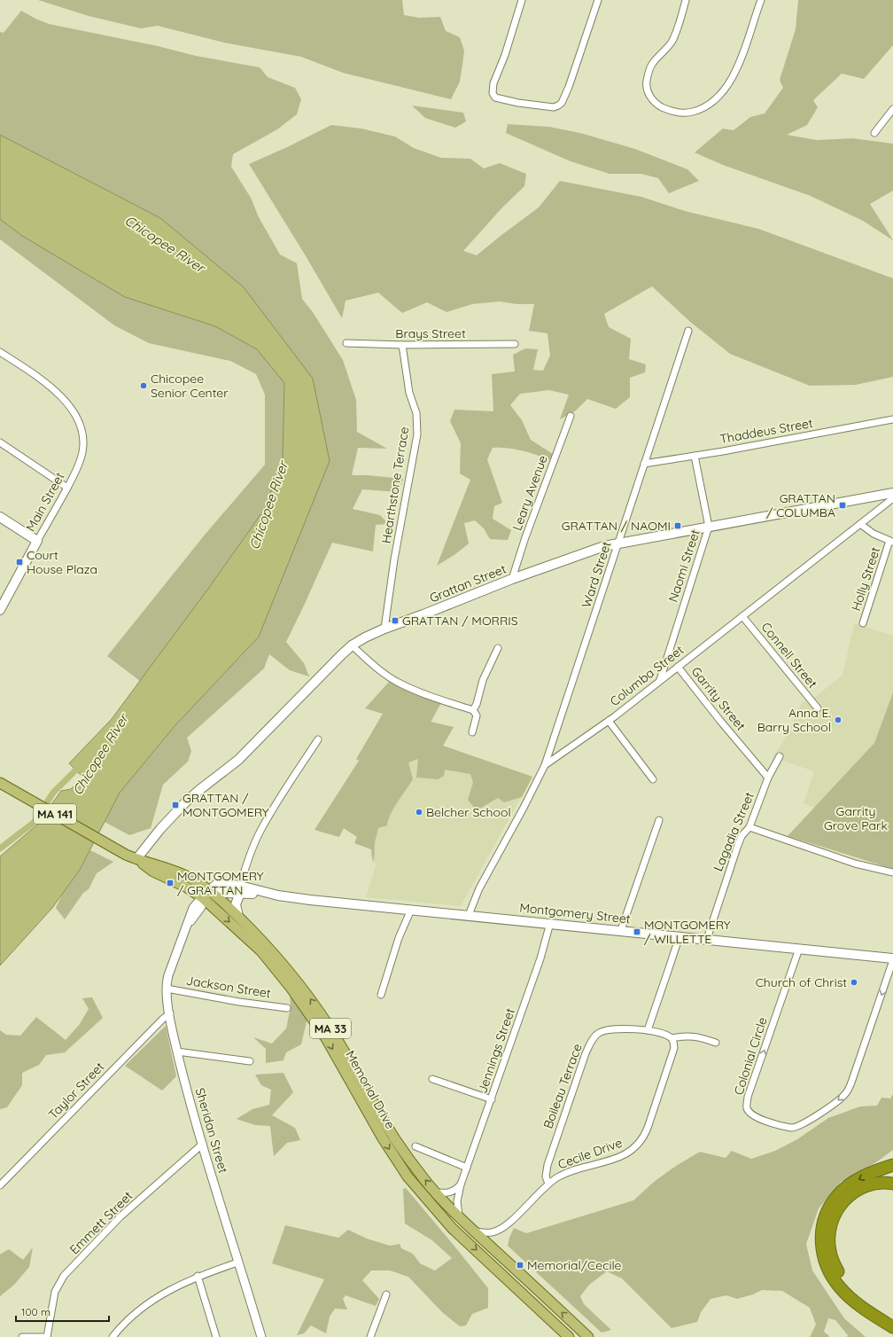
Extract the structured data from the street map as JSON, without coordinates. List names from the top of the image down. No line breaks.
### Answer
{"streets":{"main road":["Main Street","Grattan Street","MA 141","Montgomery Street","MA 33","Memorial Drive"],"street":["Brays Street","Thaddeus Street","Hearthstone Terrace","Leary Avenue","Naomi Street","Ward Street","Holly Street","Connell Street","Columba Street","Garrity Street","Lagadia Street","Jackson Street","Jennings Street","Colonial Circle","Boileau Terrace","Taylor Street","Sheridan Street","Cecile Drive","Emmett Street"]},"crossings":[["Brays Street","Hearthstone Terrace"],["Thaddeus Street","Naomi Street"],["Thaddeus Street","Ward Street"],["Hearthstone Terrace","Grattan Street"],["Leary Avenue","Grattan Street"],["Naomi Street","Grattan Street"],["Naomi Street","Columba Street"],["Ward Street","Grattan Street"],["Ward Street","Columba Street"],["Grattan Street","MA 141"],["Grattan Street","Memorial Drive"],["Connell Street","Columba Street"],["Columba Street","Garrity Street"],["Columba Street","Montgomery Street"],["Garrity Street","Lagadia Street"],["MA 141","Memorial Drive"],["Lagadia Street","Montgomery Street"],["Montgomery Street","Jennings Street"],["Montgomery Street","Colonial Circle"],["Montgomery Street","Memorial Drive"],["Montgomery Street","Sheridan Street"],["Jackson Street","Sheridan Street"],["Jennings Street","Memorial Drive"],["Boileau Terrace","Cecile Drive"],["Memorial Drive","Sheridan Street"],["Memorial Drive","Cecile Drive"],["Taylor Street","Sheridan Street"],["Sheridan Street","Emmett Street"]],"water":["Chicopee River"],"parks":["Garrity Grove Park"],"places":{"other":["Chicopee Senior Center","Anna E. Barry School","Belcher School","Church of Christ"],"transit":["GRATTAN / COLUMBA","GRATTAN / NAOMI","Court House Plaza","GRATTAN / MORRIS","GRATTAN / MONTGOMERY","MONTGOMERY / GRATTAN","MONTGOMERY / WILLETTE","Memorial/Cecile"]},"scale_bar":"100 m"}
